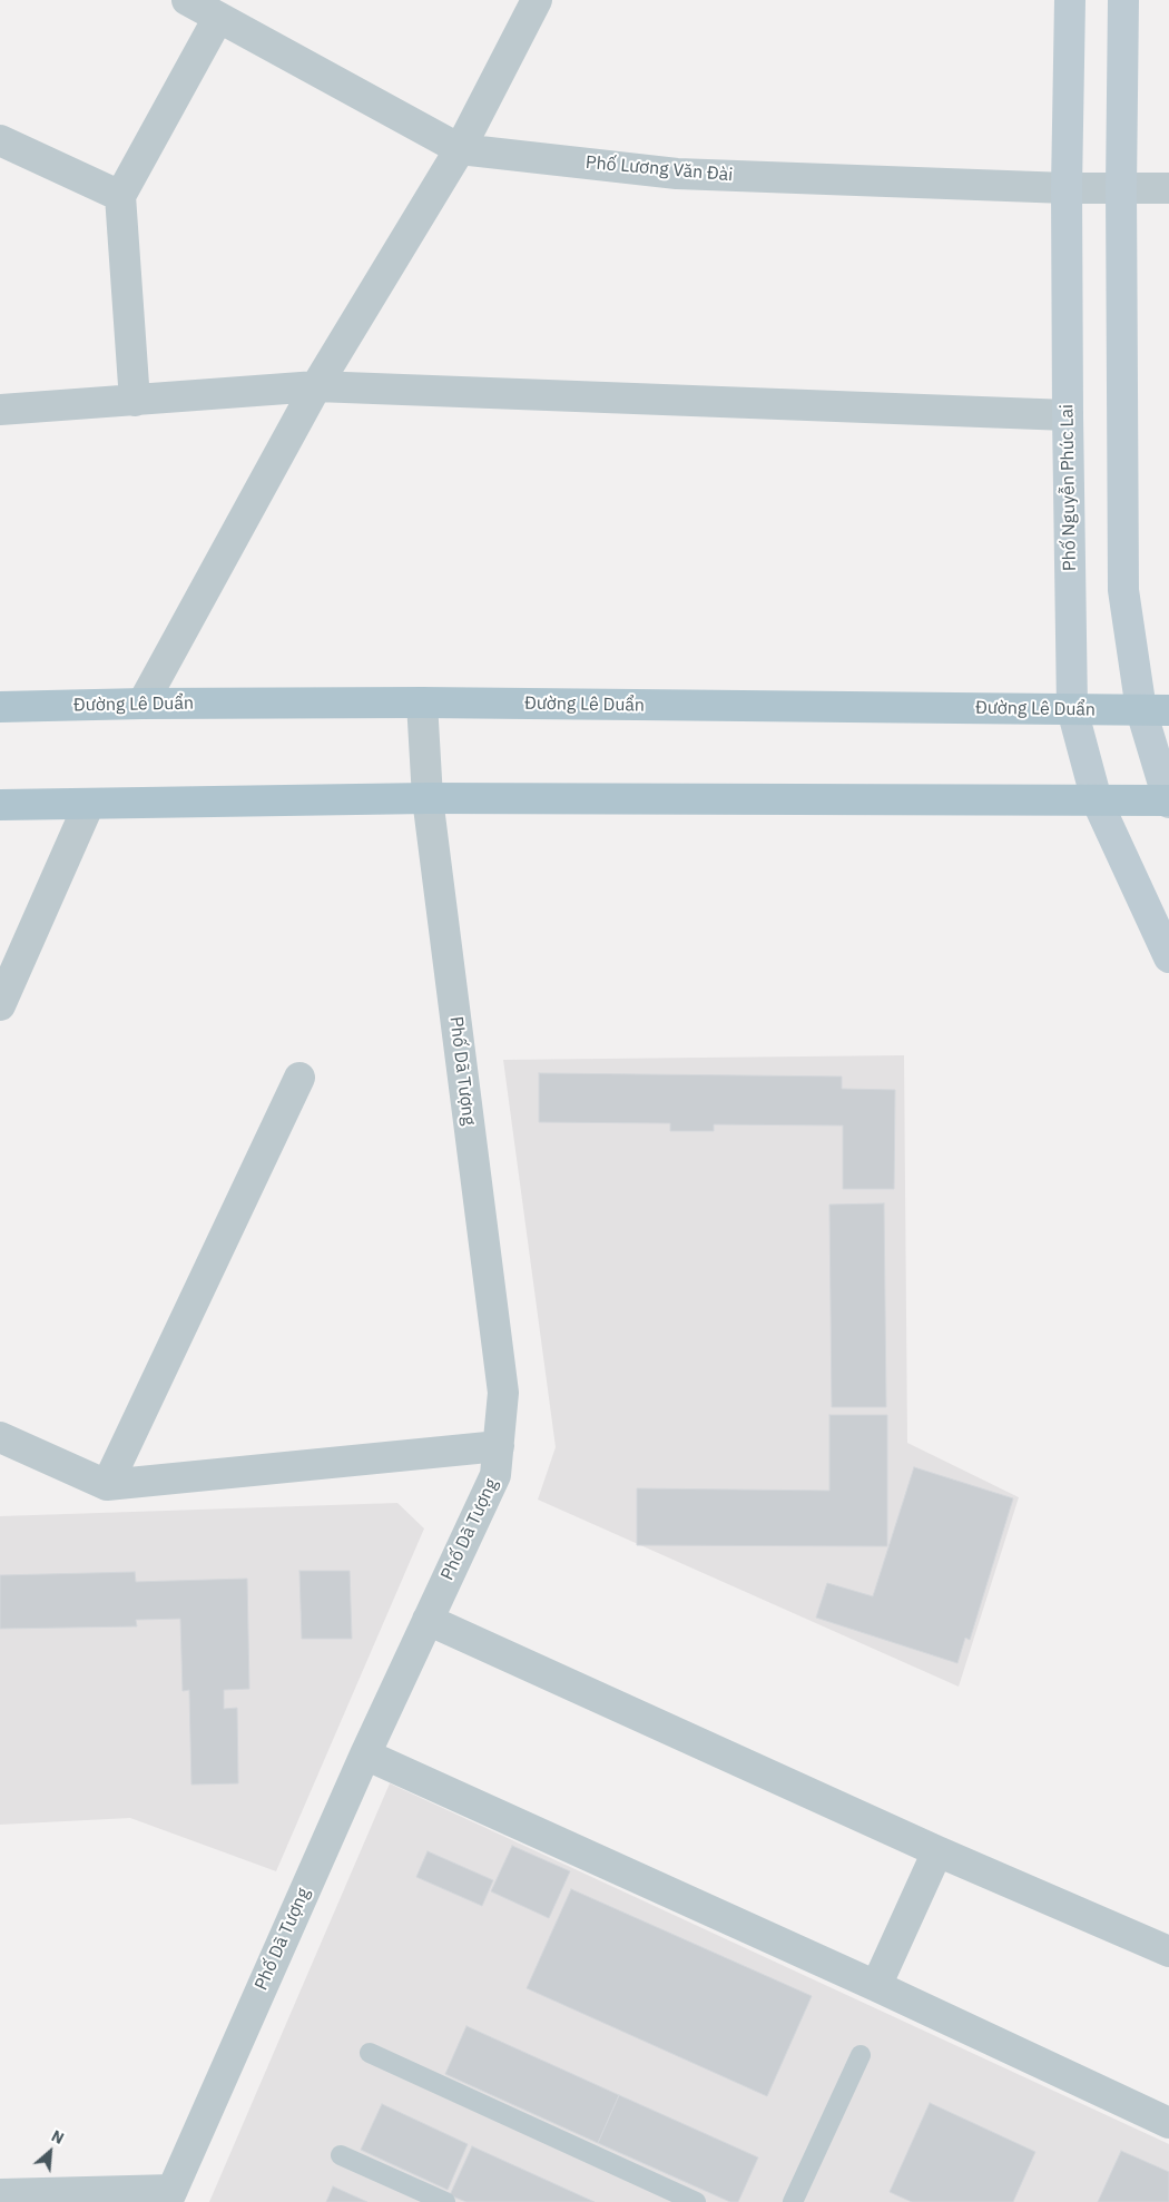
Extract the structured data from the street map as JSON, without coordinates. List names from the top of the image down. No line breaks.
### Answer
{"streets":{"main road":["Đường Lê Duẩn"],"street":["Phố Lương Văn Đài","Phố Nguyễn Phúc Lai","Phố Dã Tượng"]},"crossings":[["Phố Lương Văn Đài","Phố Nguyễn Phúc Lai"],["Phố Nguyễn Phúc Lai","Đường Lê Duẩn"],["Đường Lê Duẩn","Phố Dã Tượng"]],"north":"top right"}
